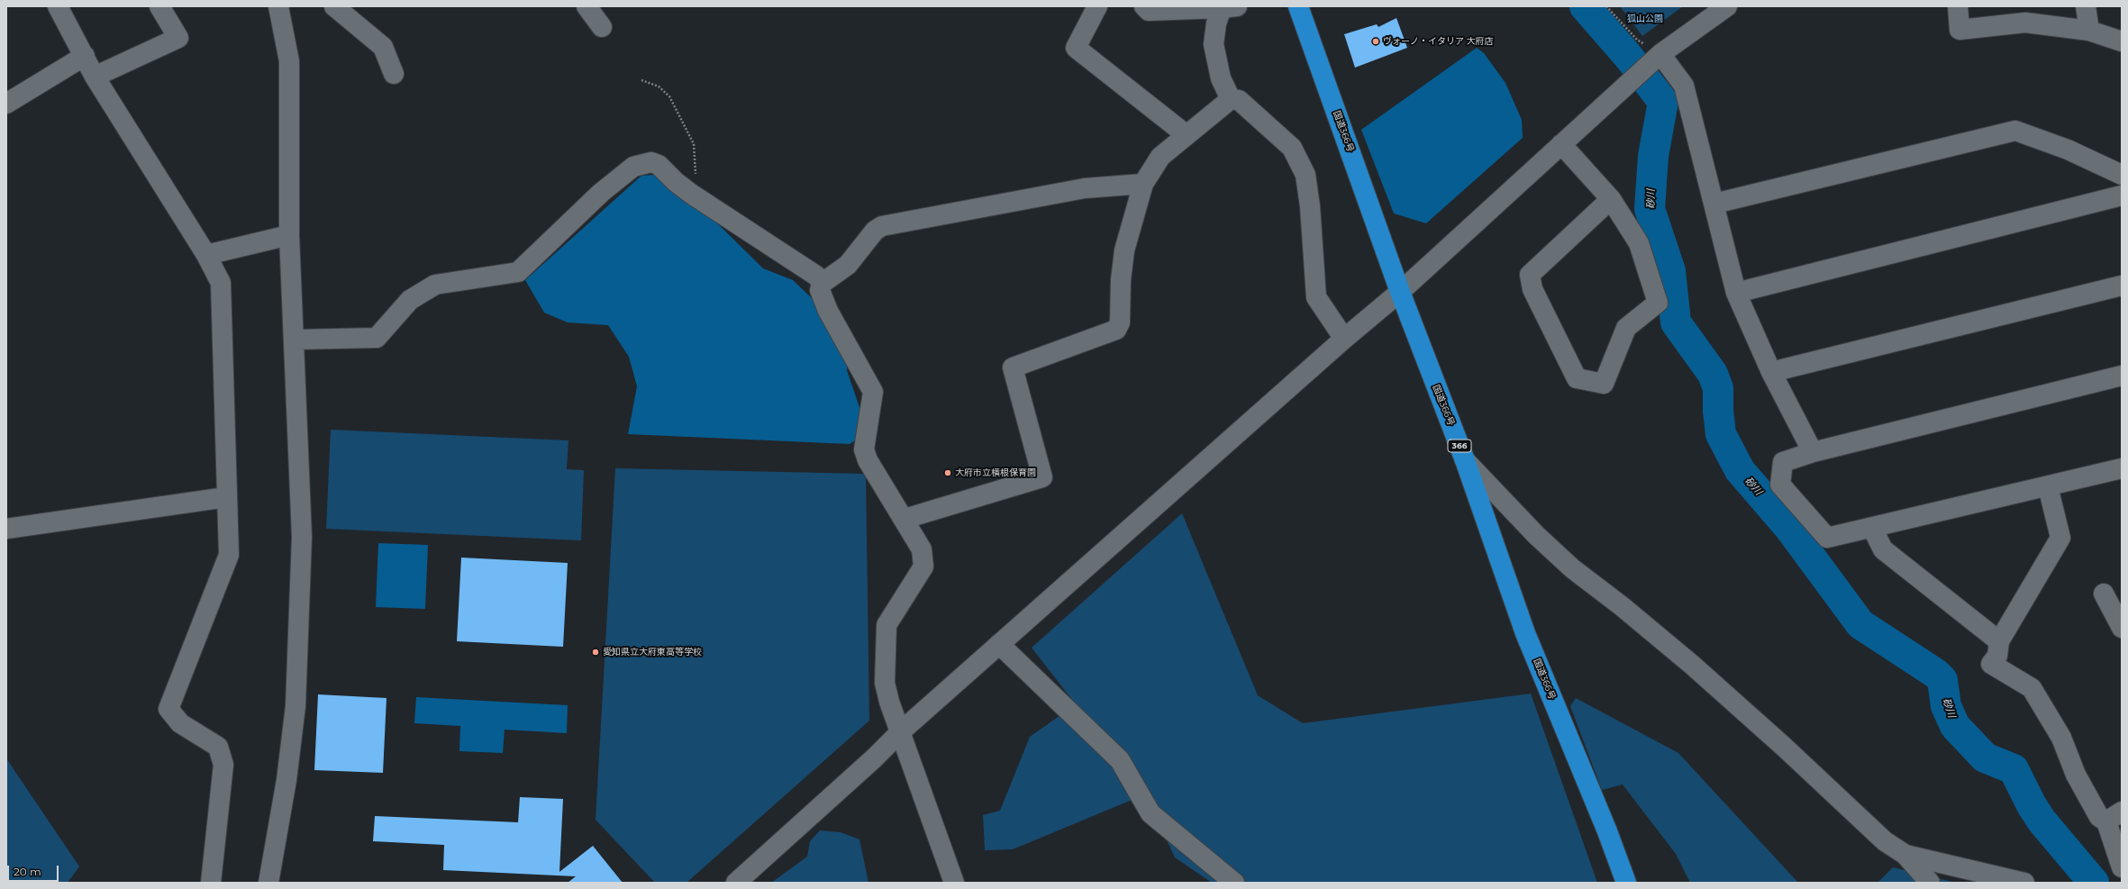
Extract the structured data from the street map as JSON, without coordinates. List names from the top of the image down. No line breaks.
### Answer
{"streets":{"highway":["国道366号","366"]},"water":["砂川"],"parks":["狐山公園"],"places":["ヴォーノ・イタリア 大府店","大府市立横根保育園","愛知県立大府東高等学校"],"scale_bar":"20 m"}
